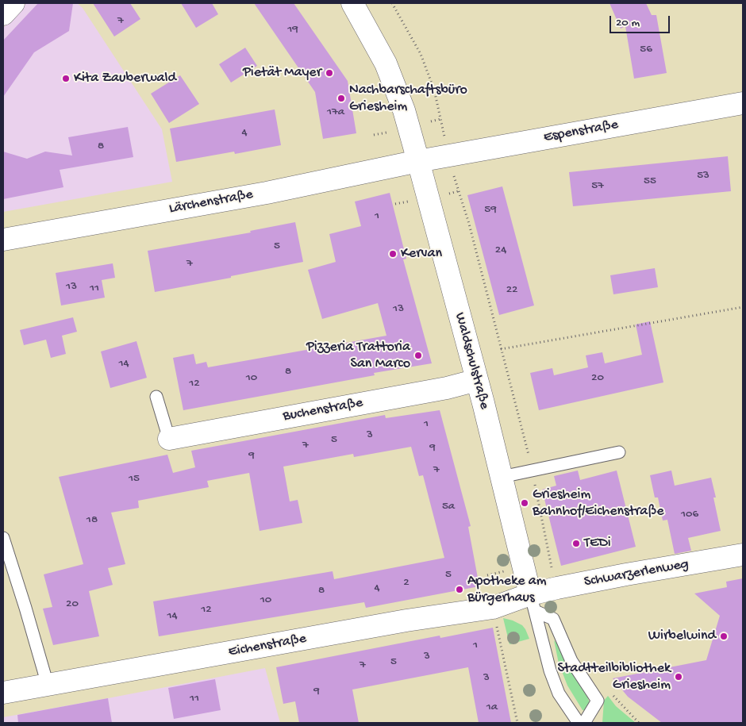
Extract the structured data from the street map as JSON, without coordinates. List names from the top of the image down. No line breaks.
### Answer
{"streets":{"street":["Espenstraße","Lärchenstraße","Waldschulstraße","Buchenstraße","Schwarzerlenweg","Eichenstraße"]},"crossings":[["Espenstraße","Lärchenstraße"],["Espenstraße","Waldschulstraße"],["Lärchenstraße","Waldschulstraße"],["Waldschulstraße","Buchenstraße"],["Waldschulstraße","Schwarzerlenweg"],["Waldschulstraße","Eichenstraße"],["Schwarzerlenweg","Eichenstraße"]],"places":["Pietät Mayer","Kita Zauberwald","Nachbarschaftsbüro Griesheim","Kervan","Pizzeria Trattoria San Marco","Griesheim Bahnhof/Eichenstraße","TEDi","Apotheke am Bürgerhaus","Wirbelwind","Stadtteilbibliothek Griesheim"],"house_numbers":["7","19","56","17a","4","8","53","55","57","59","1","5","24","7","13","11","22","13","14","8","10","20","12","1","3","5","7","9","9","7","15","5a","106","18","5","2","4","8","10","20","12","14","1","3","5","7","3","9","11","1a"],"scale_bar":"20 m"}
